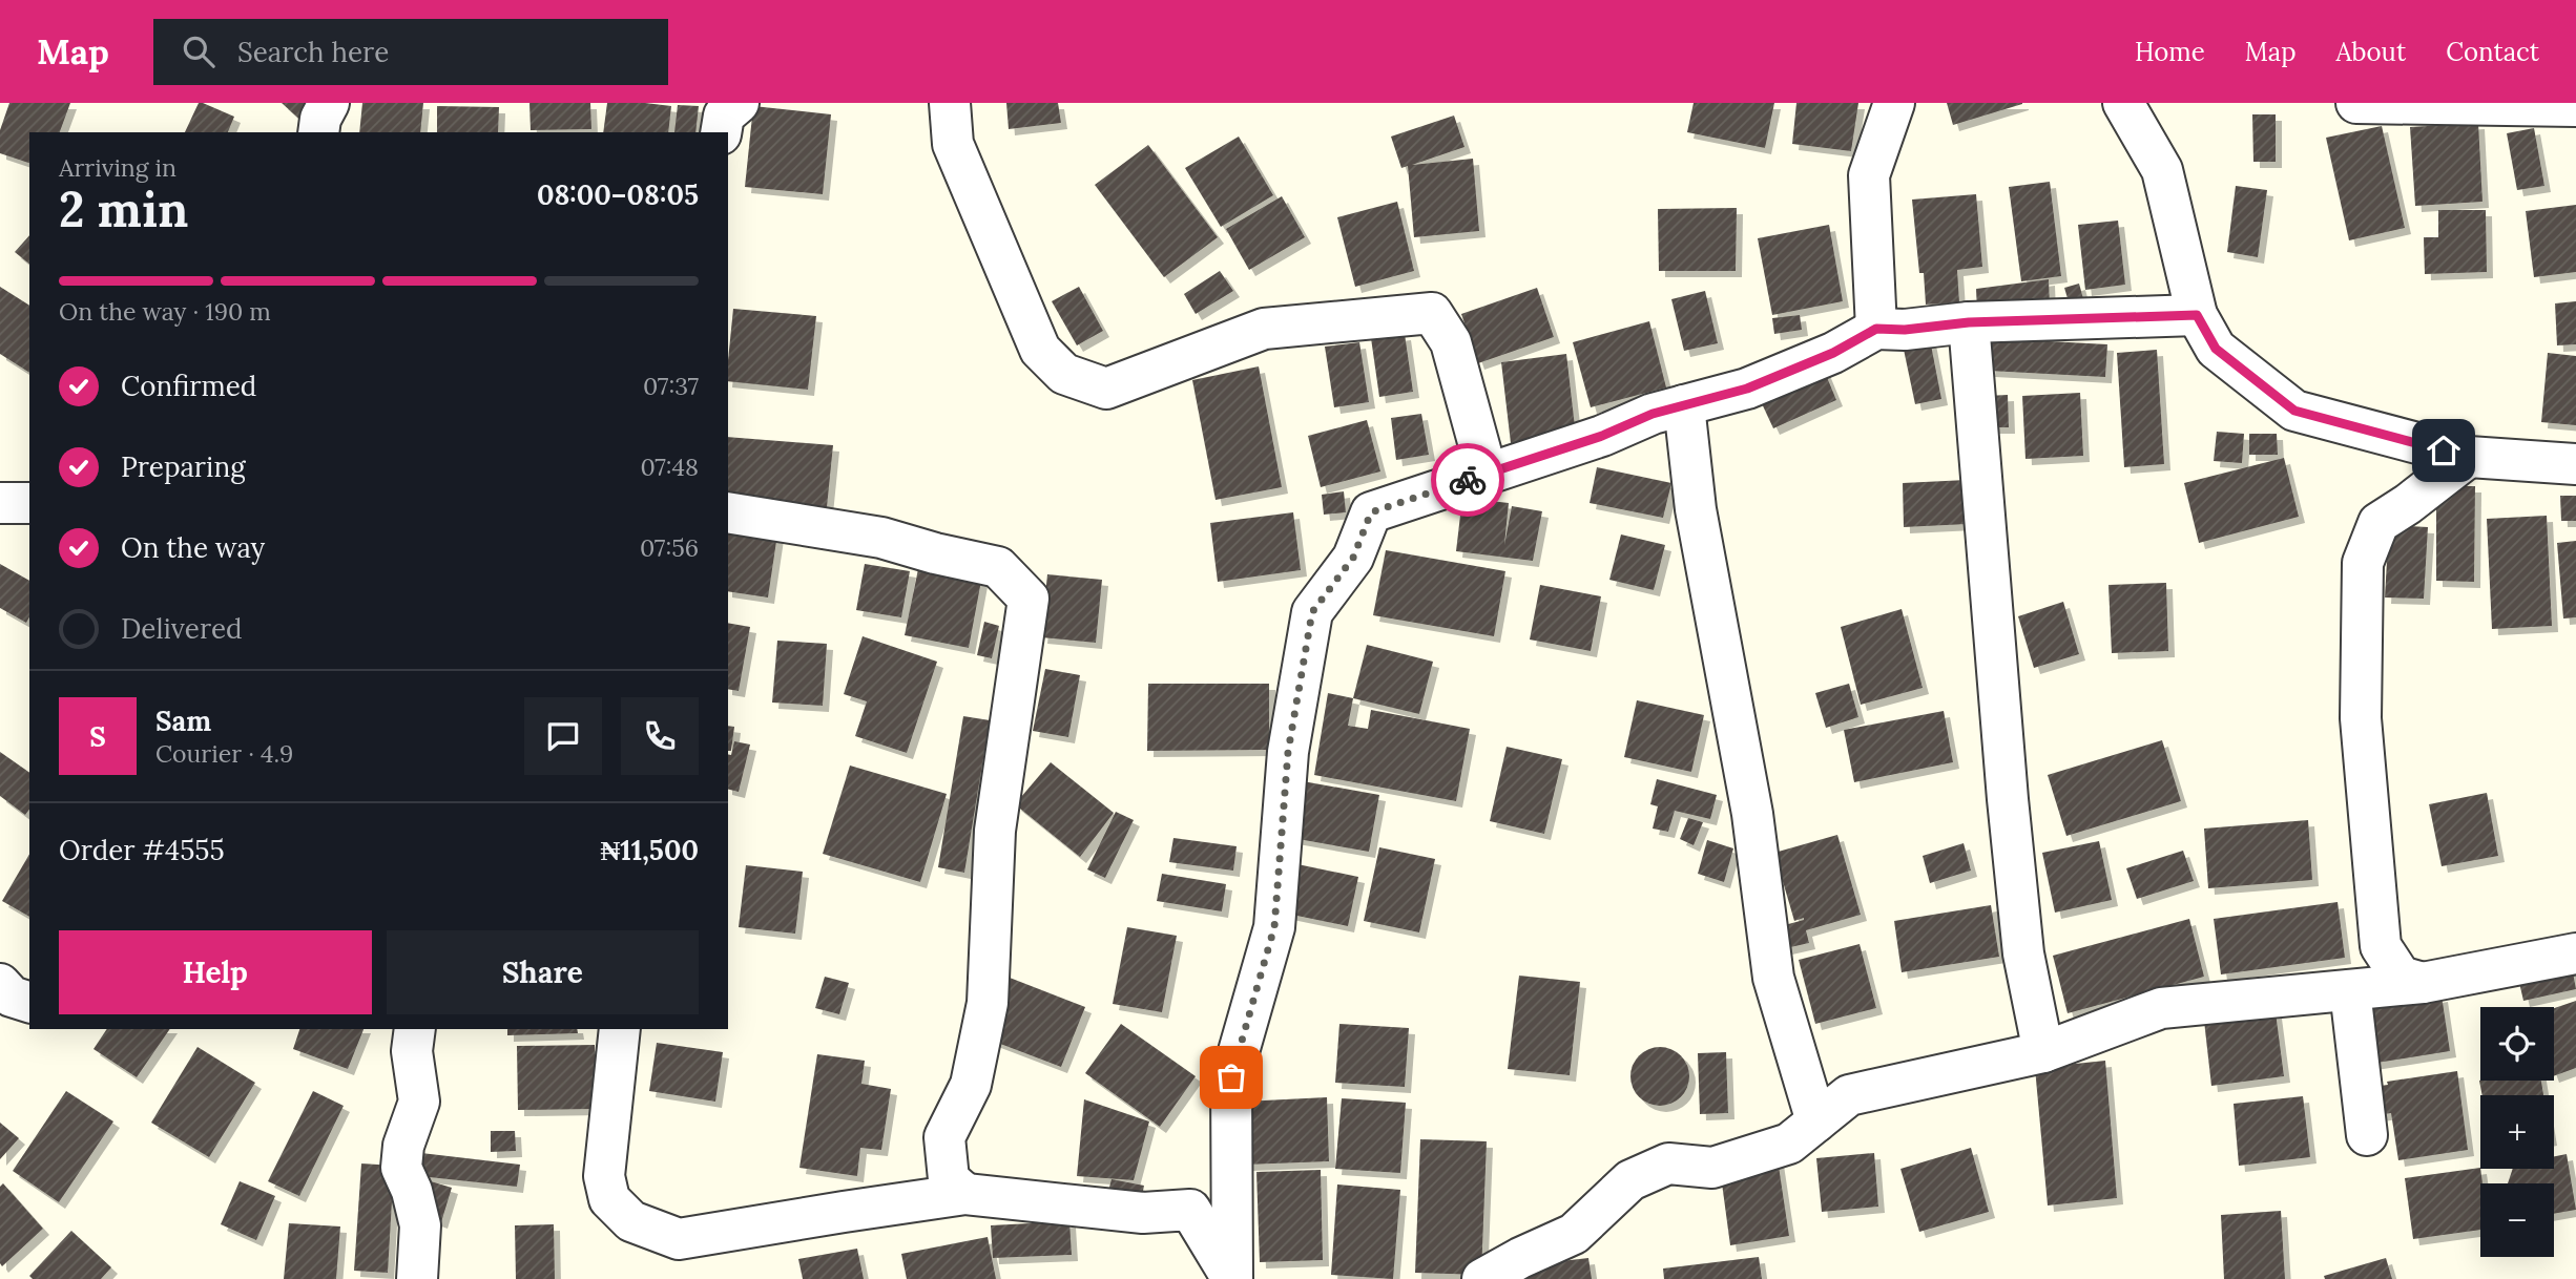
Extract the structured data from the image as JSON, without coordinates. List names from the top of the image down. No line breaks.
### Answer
{"page":{"header":"Map","search":"Search here","nav":["Home","Map","About","Contact"],"heading":["2 min","Arriving in","08:00–08:05"],"panel":["Sam","Courier · 4.9","Order #4555","₦11,500"],"bar":"On the way · 190 m","list":[["Confirmed","07:37"],["Preparing","07:48"],["On the way","07:56"],"Delivered"],"round":"S","buttons":["Help","Share"],"map_buttons":["+","−"]}}
